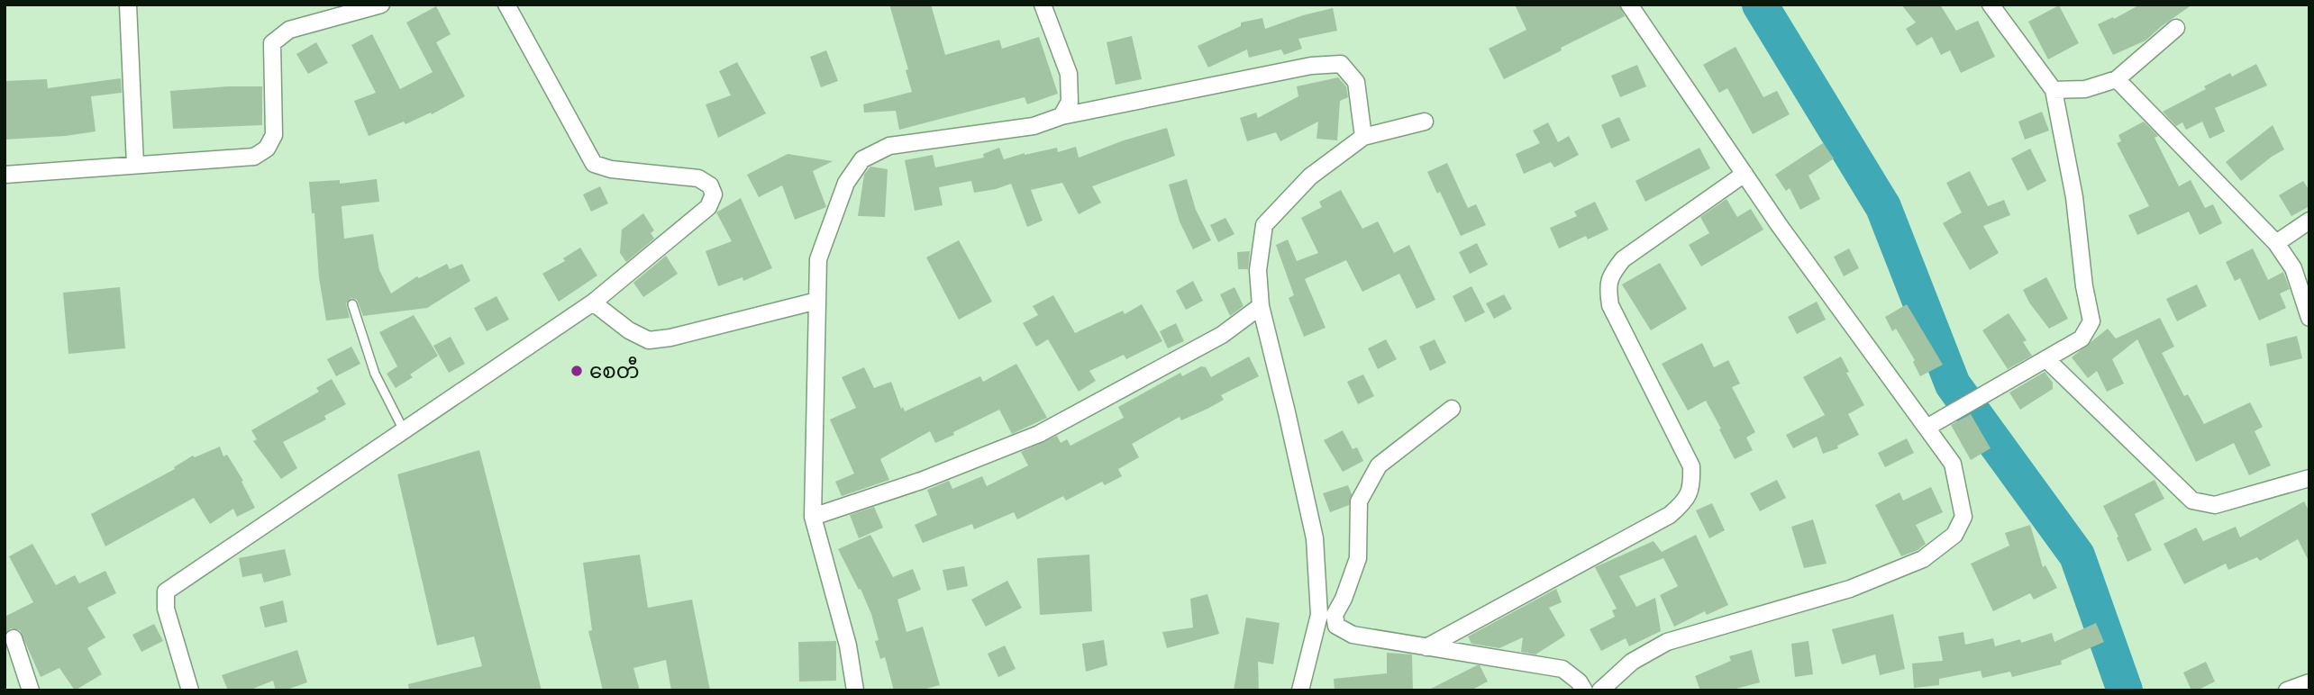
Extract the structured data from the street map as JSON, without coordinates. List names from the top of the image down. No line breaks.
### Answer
{"places":["စေတီ"]}
